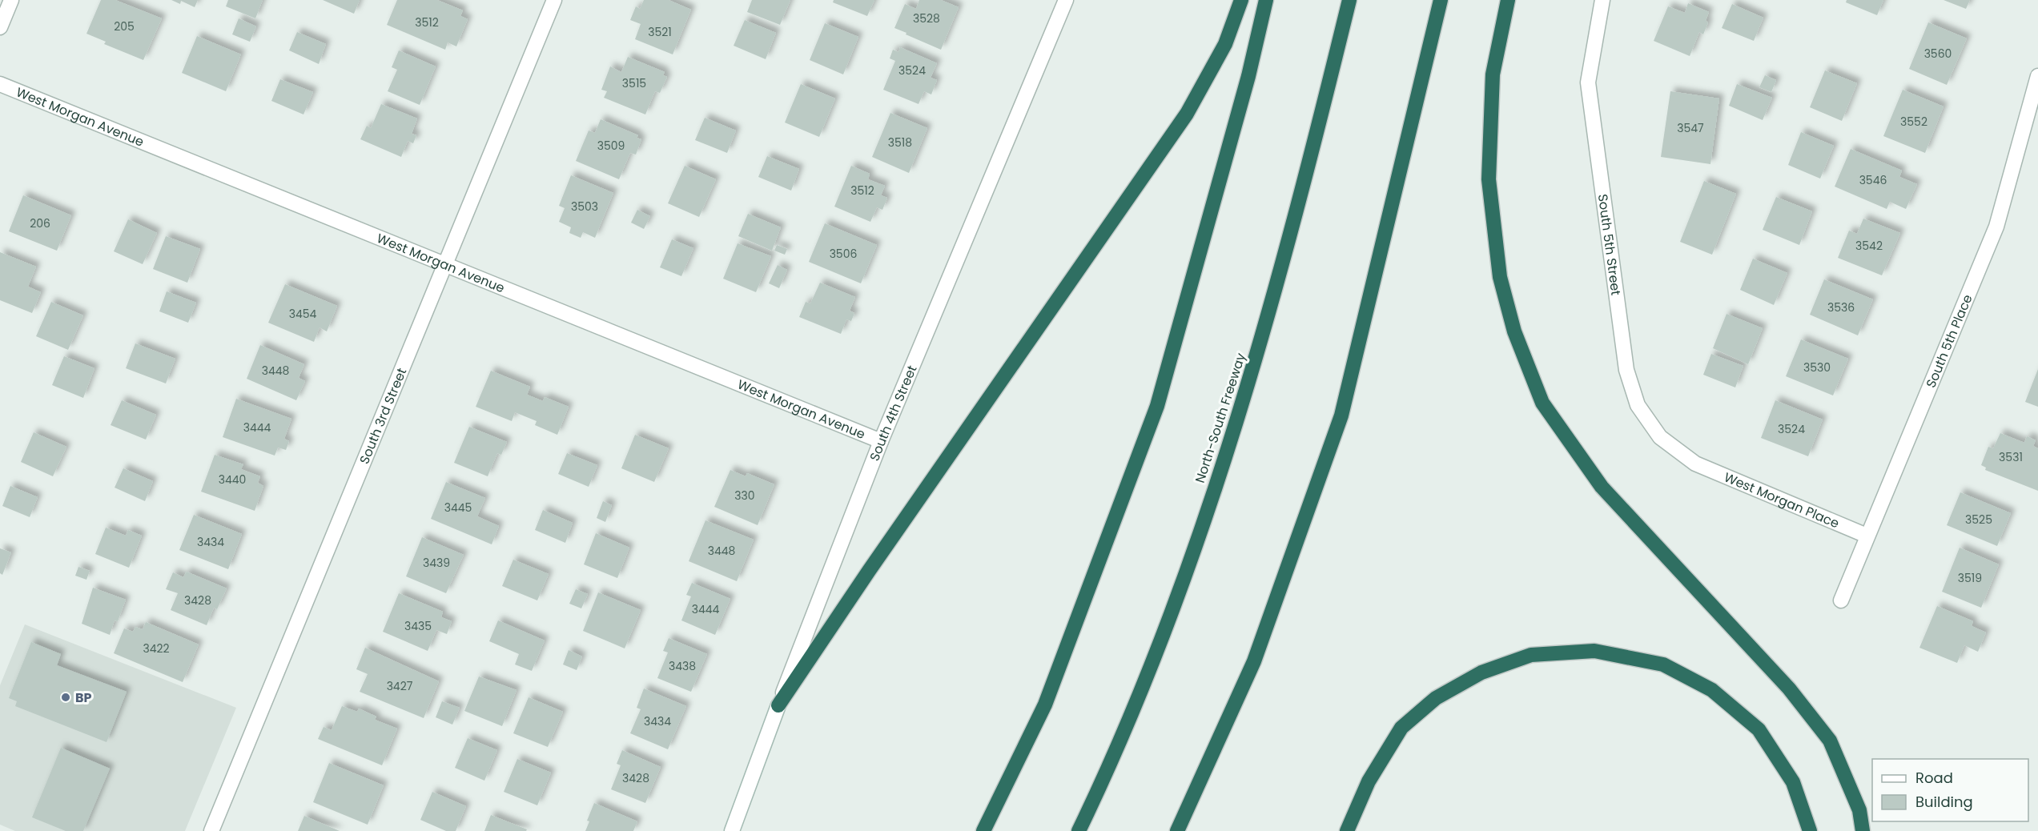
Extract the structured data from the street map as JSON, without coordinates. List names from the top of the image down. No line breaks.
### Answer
{"streets":{"highway":["North-South Freeway"],"street":["West Morgan Avenue","South 5th Street","South 5th Place","South 4th Street","South 3rd Street","West Morgan Place"]},"crossings":[["West Morgan Avenue","South 4th Street"],["West Morgan Avenue","South 3rd Street"],["South 5th Street","West Morgan Place"],["South 5th Place","West Morgan Place"]],"places":["BP"],"house_numbers":["3528","3512","205","3521","3560","3524","3515","3552","3547","3518","3509","3546","3512","3503","206","3542","3506","3536","3454","3530","3448","3444","3524","3531","3440","330","3445","3525","3434","3448","3439","3519","3428","3444","3435","3422","3438","3427","3434","3428"],"legend":["Road","Building"]}
